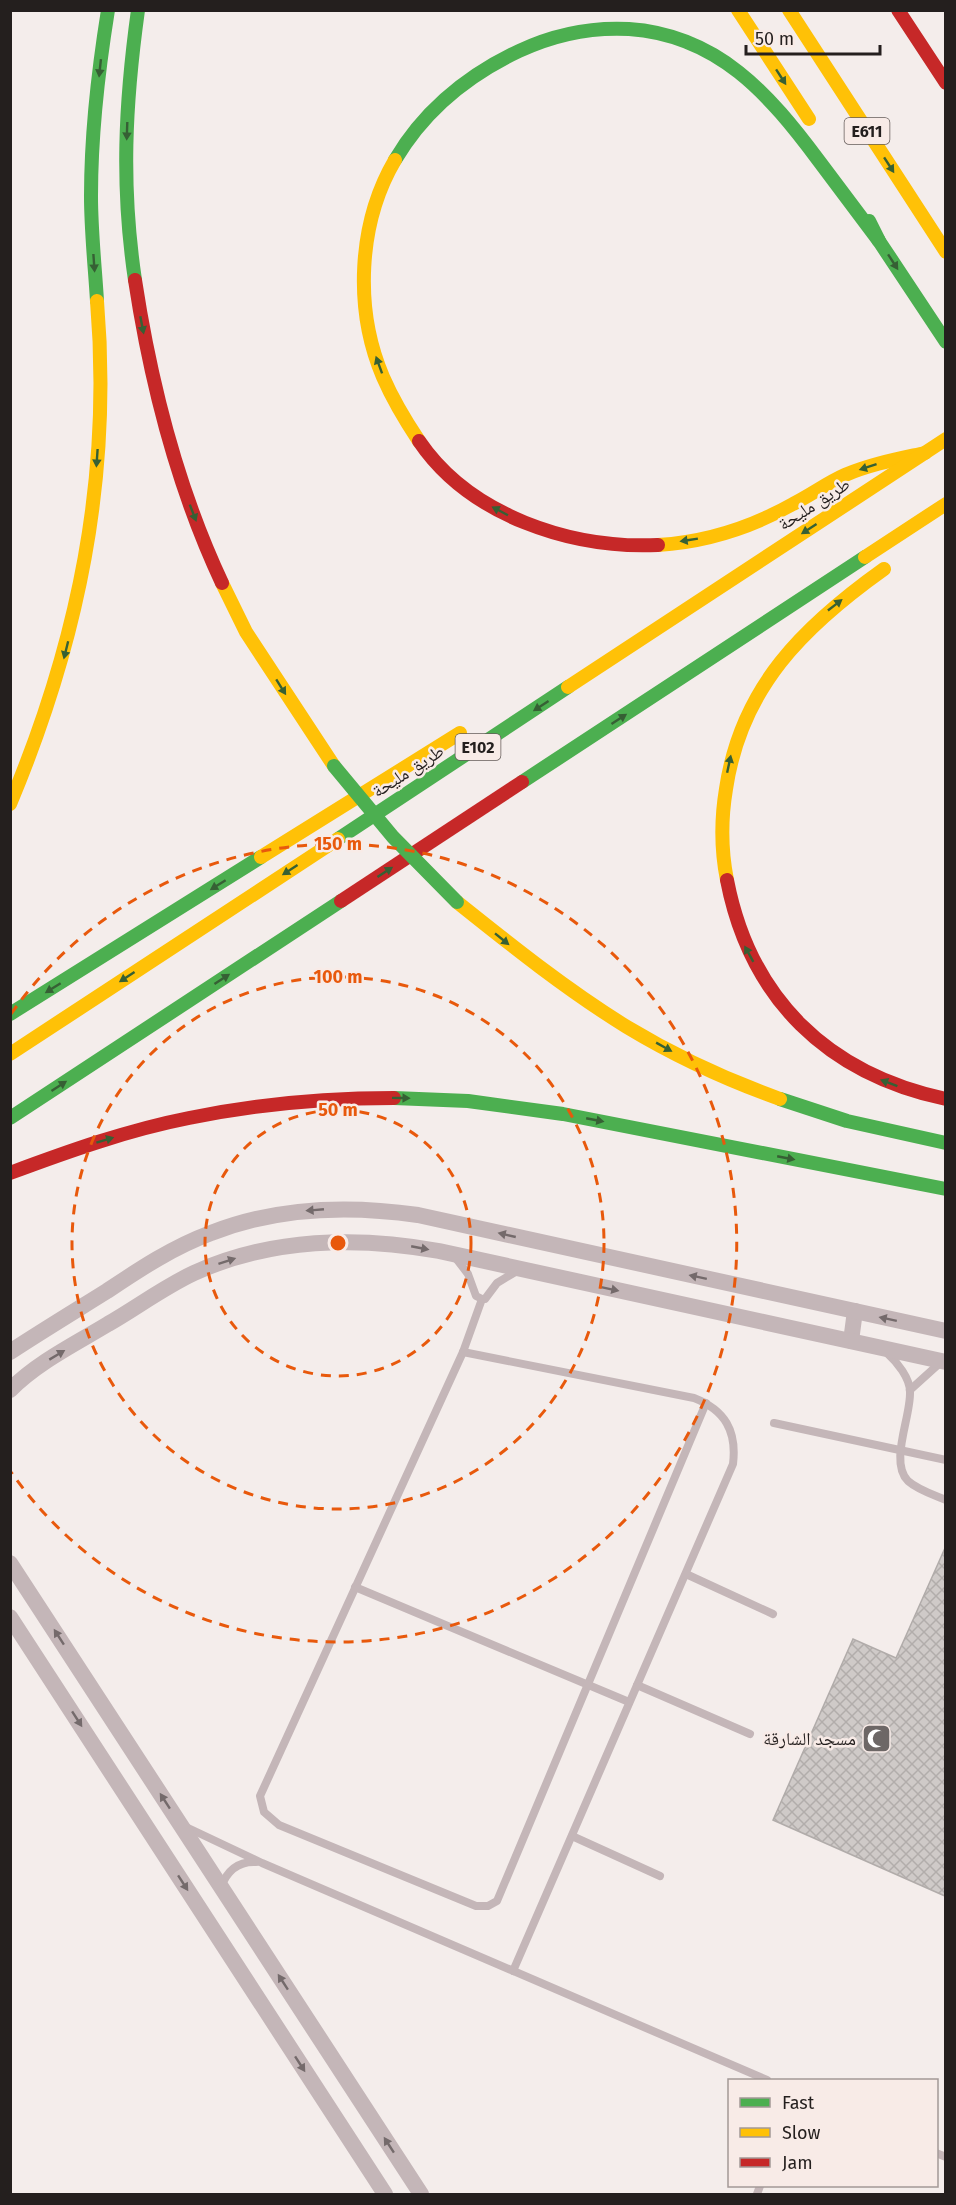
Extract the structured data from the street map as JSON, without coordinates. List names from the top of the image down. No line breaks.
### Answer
{"streets":{"highway":["E611","طريق مليحة","E102"]},"places":{"mosque":["مسجد الشارقة"]},"legend":["Fast","Slow","Jam"],"scale_bar":"50 m","rings":["150 m","100 m","50 m"]}
